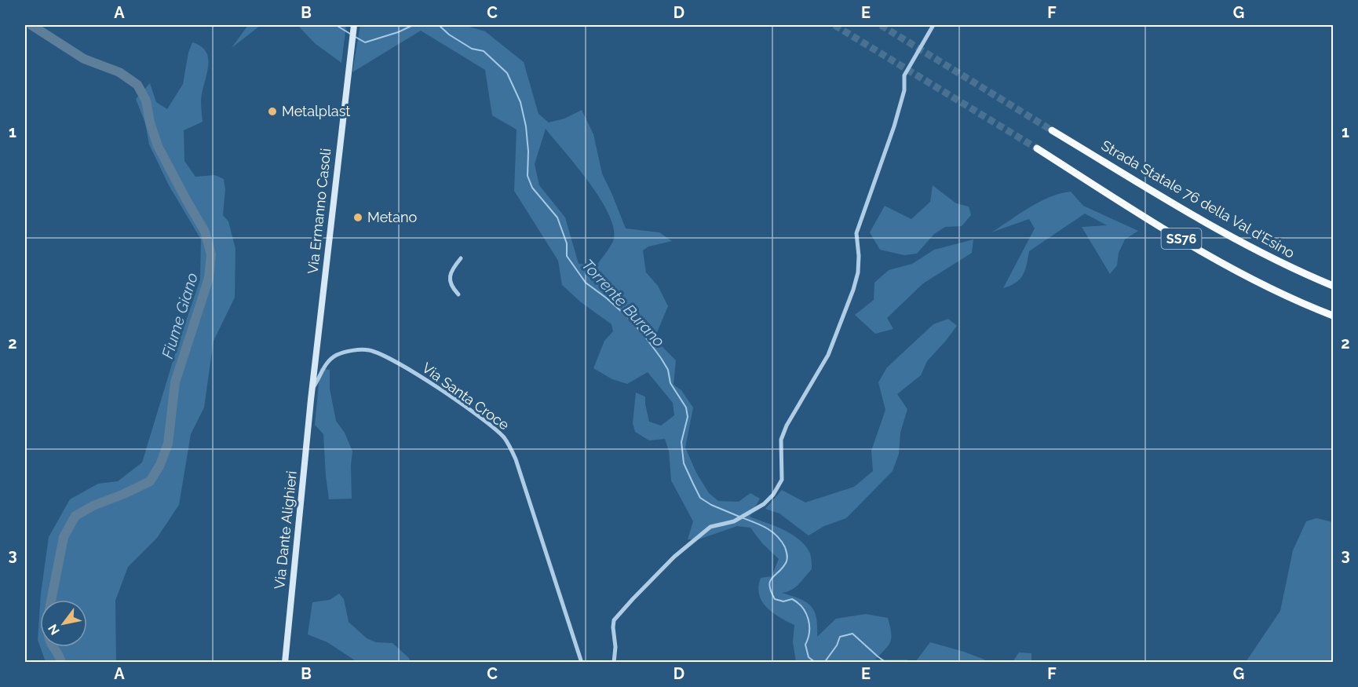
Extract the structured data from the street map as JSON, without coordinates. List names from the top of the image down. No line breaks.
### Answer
{"streets":{"highway":["Strada Statale 76 della Val d'Esino","SS76"],"main road":["Via Ermanno Casoli","Via Dante Alighieri"],"street":["Via Santa Croce"]},"crossings":[["Via Ermanno Casoli","Via Santa Croce"],["Via Ermanno Casoli","Via Dante Alighieri"]],"water":["Torrente Burano","Fiume Giano"],"places":["Metalplast","Metano"],"north":"bottom left","grid":{"columns":["A","B","C","D","E","F","G"],"rows":["1","2","3"]}}
